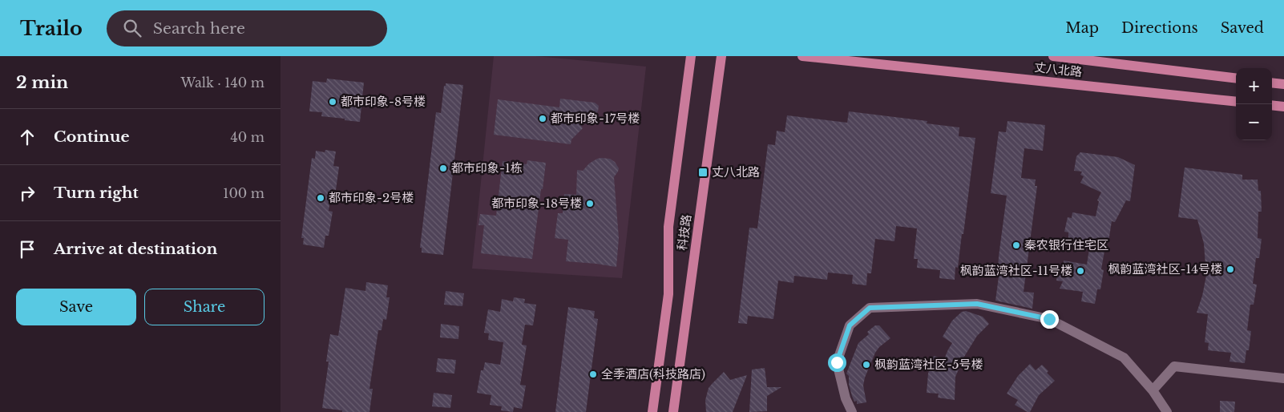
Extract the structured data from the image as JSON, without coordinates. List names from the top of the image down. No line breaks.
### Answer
{"streets":{"main road":["丈八北路","科技路"]},"places":{"other":["都市印象-8号楼","都市印象-17号楼","都市印象-1栋","都市印象-2号楼","都市印象-18号楼","秦农银行住宅区","枫韵蓝湾社区-14号楼","枫韵蓝湾社区-11号楼","枫韵蓝湾社区-5号楼","全季酒店(科技路店)"],"transit":["丈八北路"]},"page":{"header":"Trailo","search":"Search here","nav":["Map","Directions","Saved"],"heading":["2 min","Walk · 140 m"],"map_buttons":["+","−"],"list":[["Continue","40 m"],["Turn right","100 m"],"Arrive at destination"],"buttons":["Save","Share"]}}
